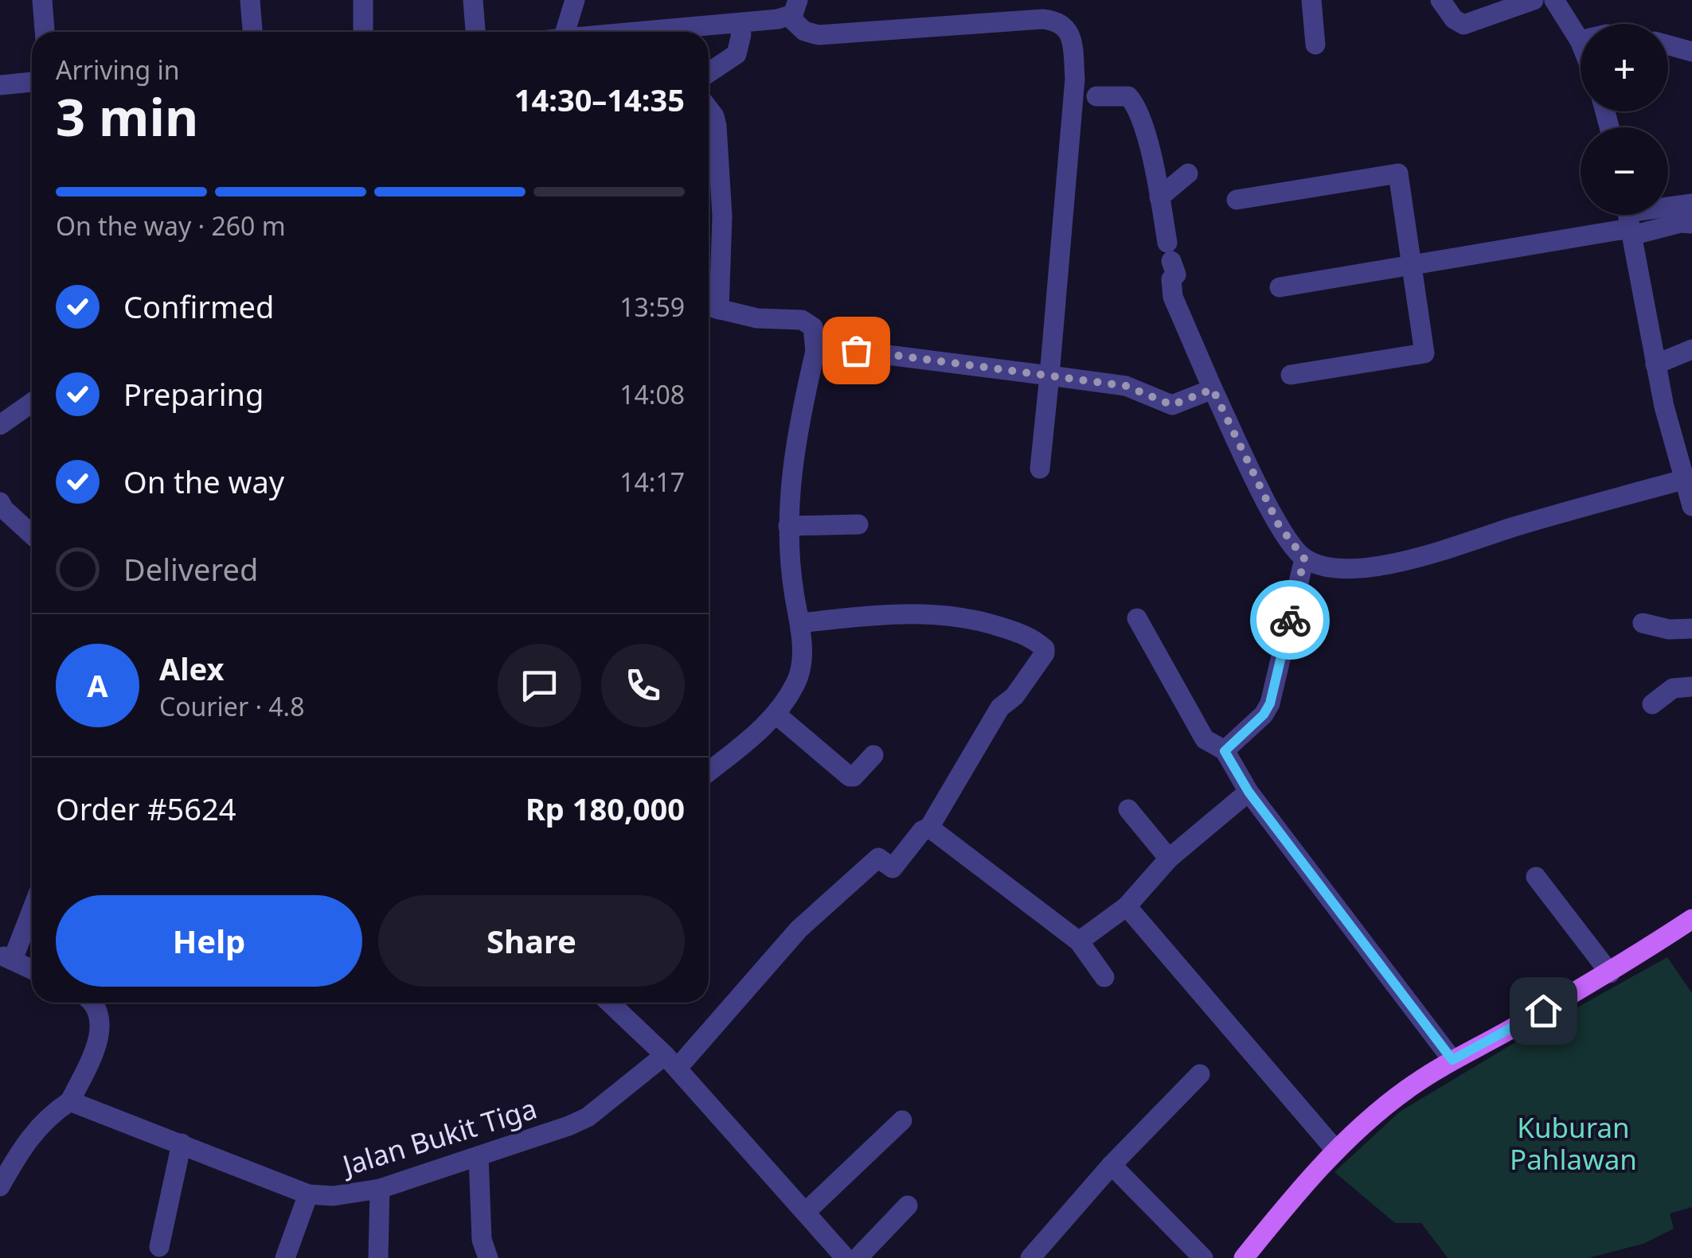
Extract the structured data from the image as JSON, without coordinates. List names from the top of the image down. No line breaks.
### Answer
{"streets":{"street":["Jalan Bukit Tiga"]},"parks":["Kuburan Pahlawan"],"page":{"map_buttons":["+","−"],"heading":["3 min","Arriving in","14:30–14:35"],"panel":["Alex","Courier · 4.8","Order #5624","Rp 180,000"],"bar":"On the way · 260 m","list":[["Confirmed","13:59"],["Preparing","14:08"],["On the way","14:17"],"Delivered"],"round":"A","buttons":["Help","Share"]}}
